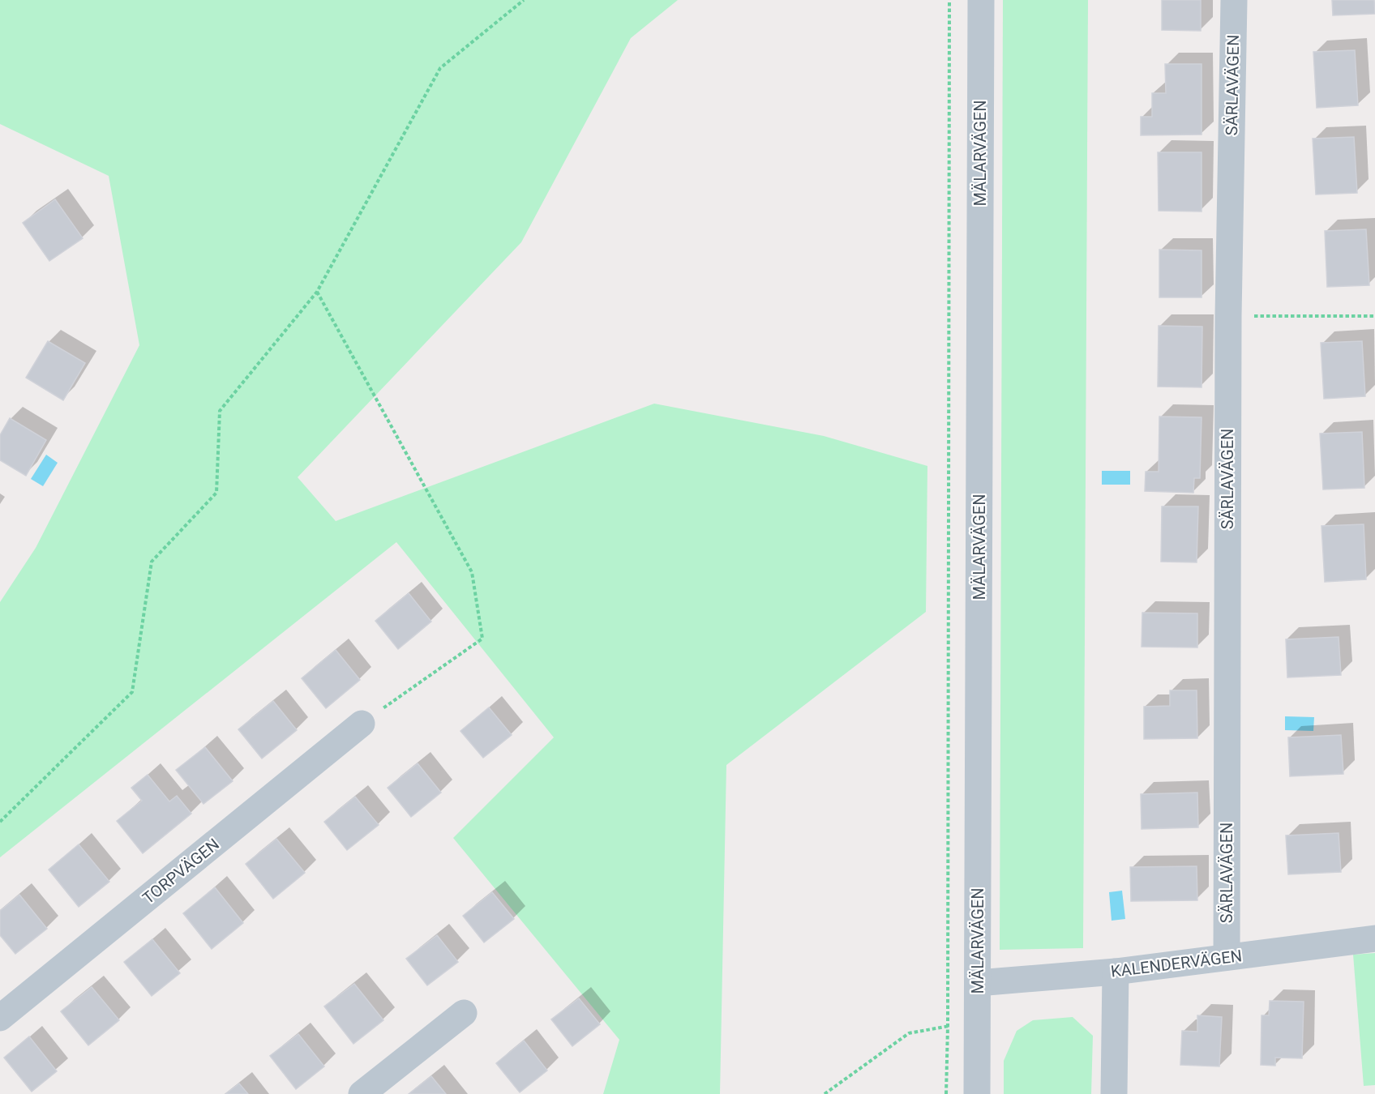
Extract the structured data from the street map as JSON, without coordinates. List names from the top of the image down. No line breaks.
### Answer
{"streets":{"street":["SÄRLAVÄGEN","MÄLARVÄGEN","TORPVÄGEN","KALENDERVÄGEN"]},"crossings":[["SÄRLAVÄGEN","KALENDERVÄGEN"],["MÄLARVÄGEN","KALENDERVÄGEN"]]}
